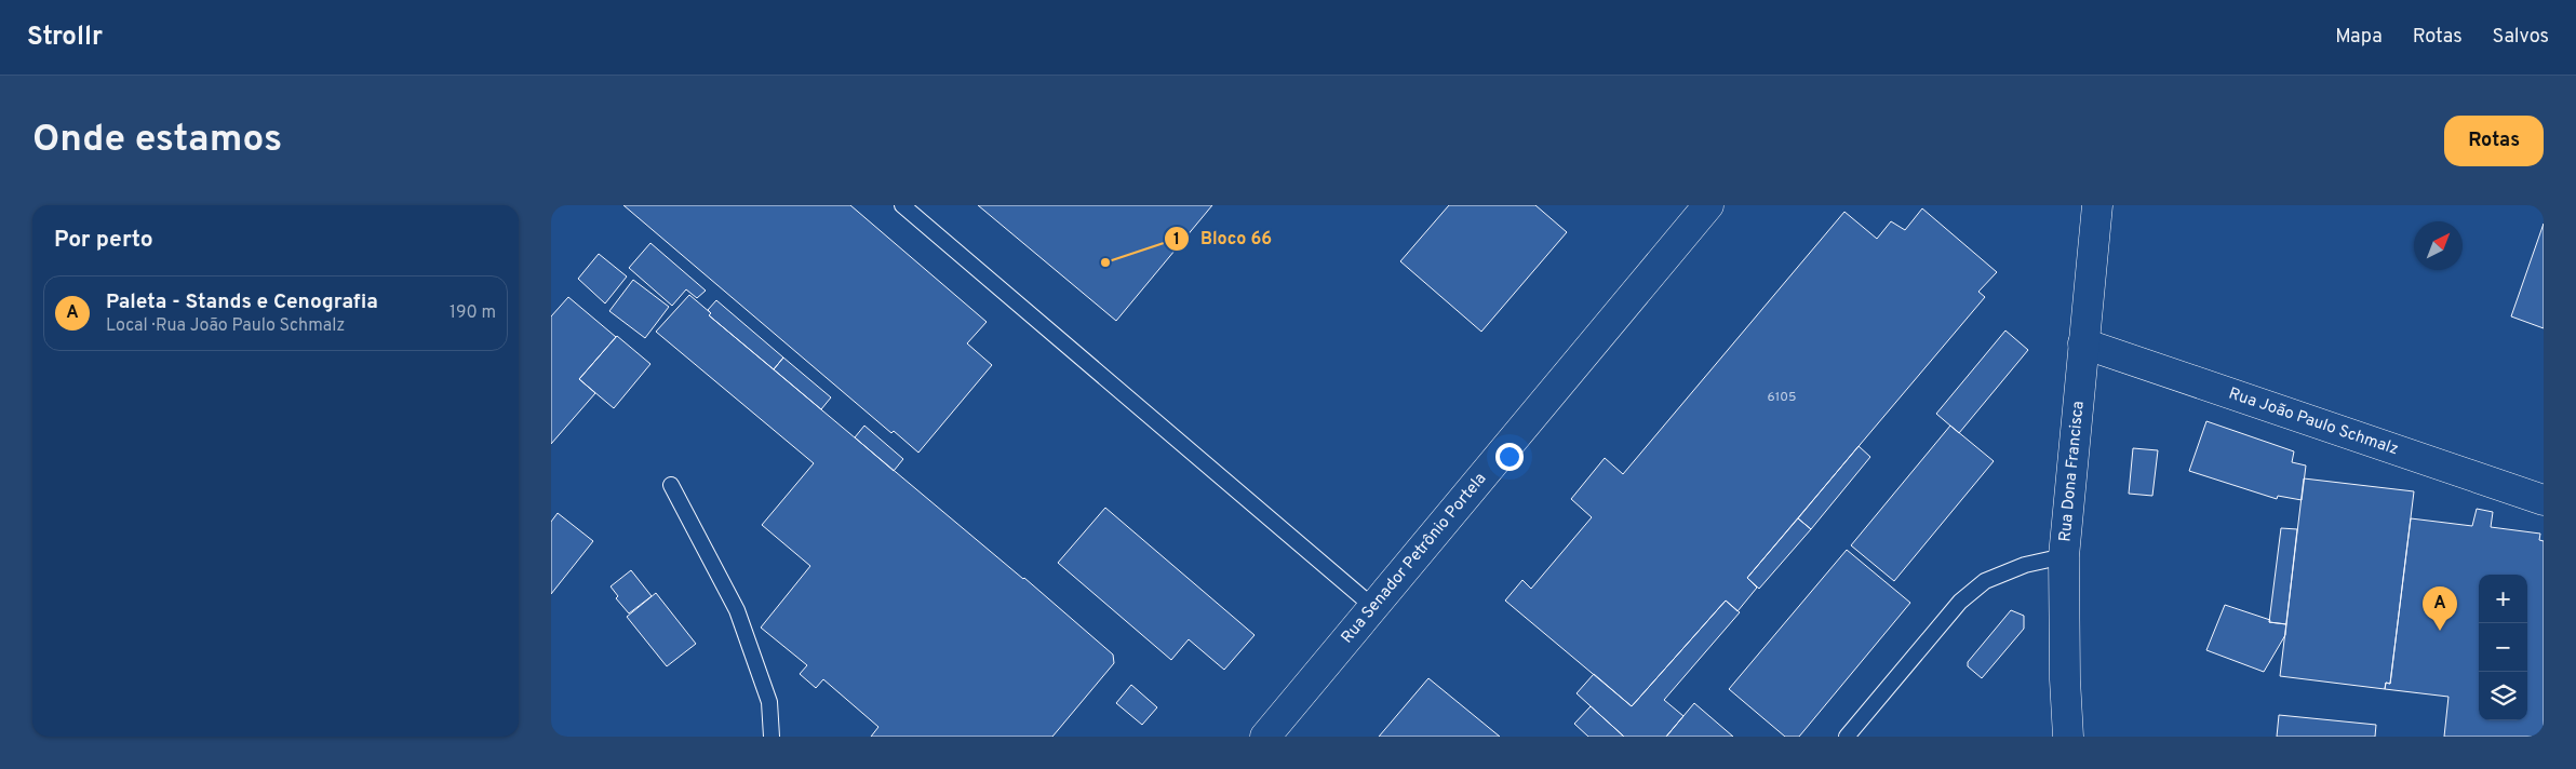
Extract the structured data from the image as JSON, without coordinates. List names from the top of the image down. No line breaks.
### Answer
{"streets":{"street":["Rua João Paulo Schmalz","Rua Dona Francisca","Rua Senador Petrônio Portela"]},"crossings":[["Rua João Paulo Schmalz","Rua Dona Francisca"]],"places":["Bloco 66"],"house_numbers":["6105"],"north":"top right","page":{"header":"Strollr","nav":["Mapa","Rotas","Salvos"],"buttons":"Rotas","title":"Onde estamos","heading":"Por perto","list":[{"mark":"A","name":"Paleta - Stands e Cenografia","note":"Local · Rua João Paulo Schmalz","value":"190 m"}],"map_buttons":["+","−"],"pins":"A"}}
